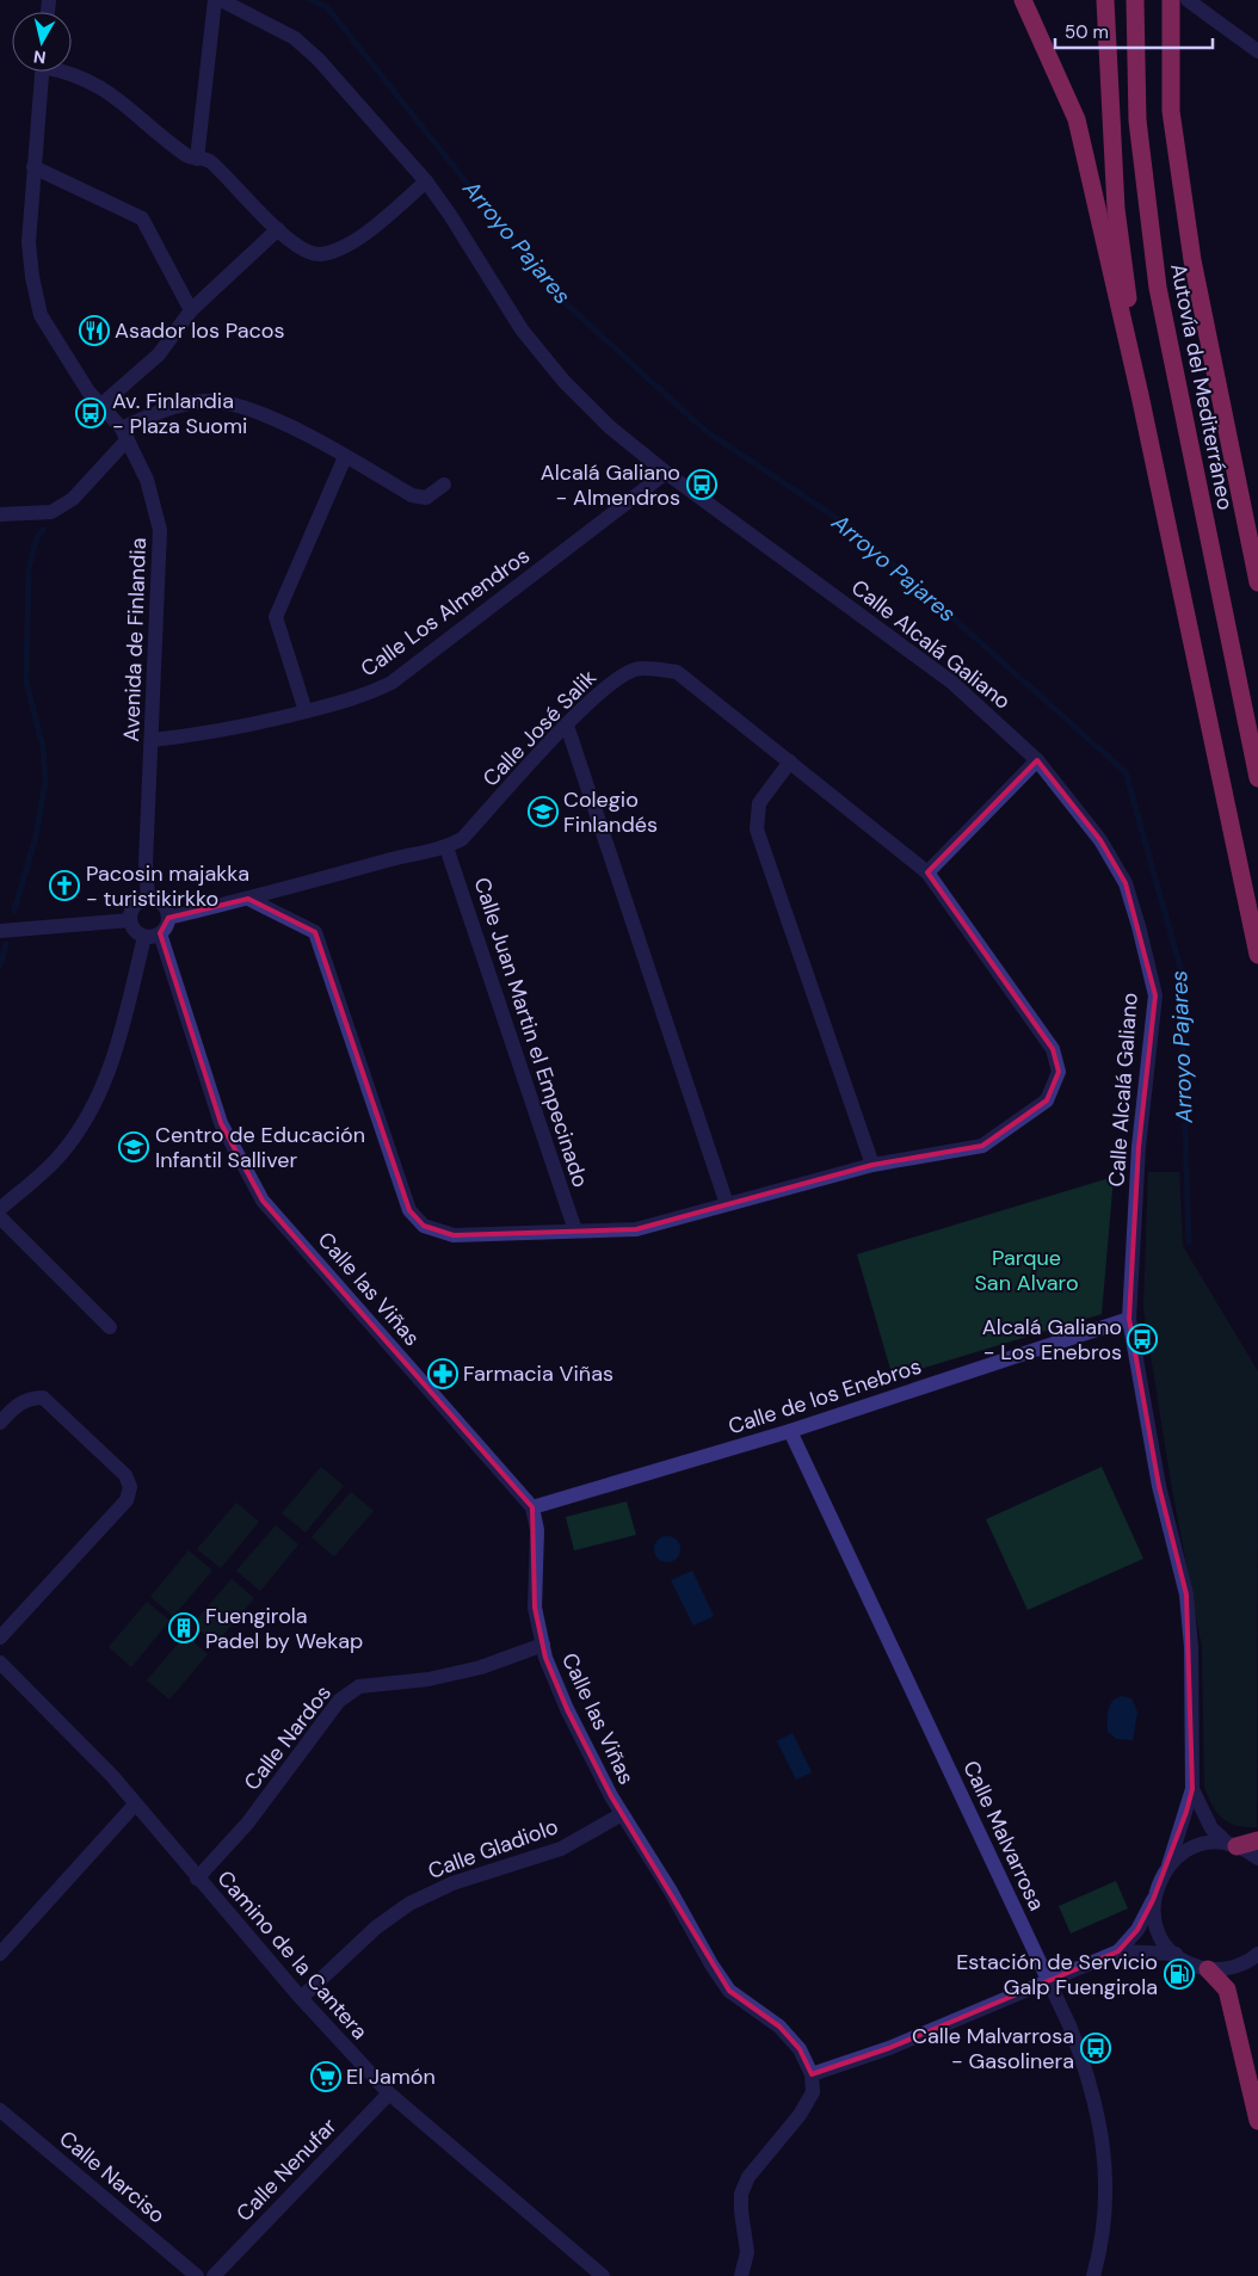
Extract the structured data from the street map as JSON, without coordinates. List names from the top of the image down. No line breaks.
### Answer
{"streets":{"highway":["Autovía del Mediterráneo"],"street":["Calle Los Almendros","Avenida de Finlandia","Calle Alcalá Galiano","Calle José Salik","Calle Juan Martin el Empecinado","Calle las Viñas","Calle de los Enebros","Calle Nardos","Calle Malvarrosa","Calle Gladiolo","Camino de la Cantera","Calle Nenufar","Calle Narciso"]},"crossings":[["Calle Los Almendros","Avenida de Finlandia"],["Calle Los Almendros","Calle Alcalá Galiano"],["Avenida de Finlandia","Calle José Salik"],["Avenida de Finlandia","Calle las Viñas"],["Calle Alcalá Galiano","Calle de los Enebros"],["Calle José Salik","Calle Juan Martin el Empecinado"],["Calle José Salik","Calle las Viñas"],["Calle las Viñas","Calle de los Enebros"],["Calle las Viñas","Calle Nardos"],["Calle las Viñas","Calle Gladiolo"],["Calle de los Enebros","Calle Malvarrosa"],["Calle Nardos","Camino de la Cantera"],["Calle Gladiolo","Camino de la Cantera"],["Camino de la Cantera","Calle Nenufar"]],"water":["Arroyo Pajares"],"parks":["Parque San Alvaro"],"places":{"restaurant":["Asador los Pacos"],"bus stop":["Av. Finlandia - Plaza Suomi","Alcalá Galiano - Almendros","Alcalá Galiano - Los Enebros","Calle Malvarrosa - Gasolinera"],"school or university":["Colegio Finlandés","Centro de Educación Infantil Salliver"],"church":["Pacosin majakka - turistikirkko"],"pharmacy":["Farmacia Viñas"],"building":["Fuengirola Padel by Wekap"],"fuel station":["Estación de Servicio Galp Fuengirola"],"supermarket":["El Jamón"]},"scale_bar":"50 m","north":"bottom"}
